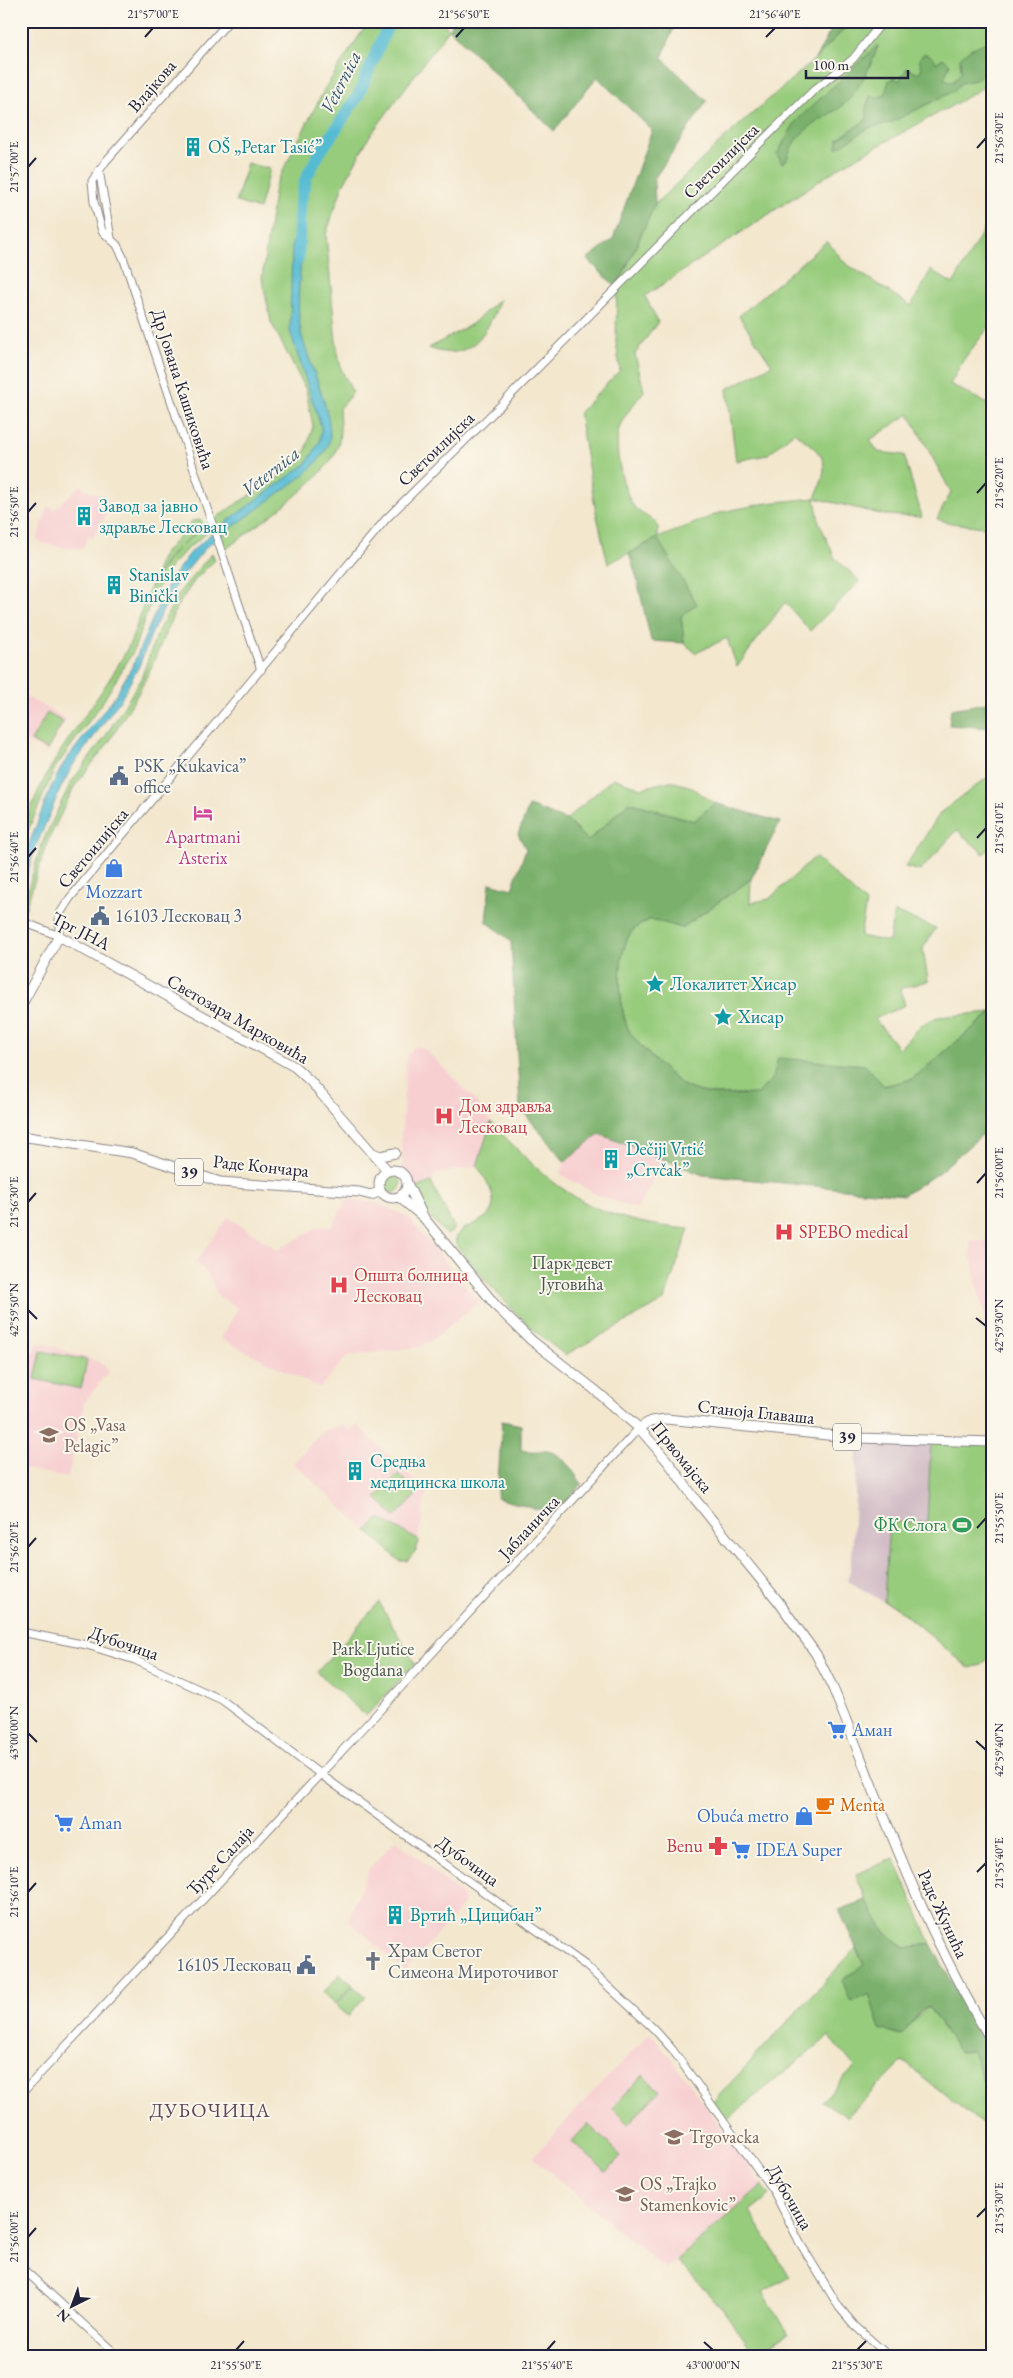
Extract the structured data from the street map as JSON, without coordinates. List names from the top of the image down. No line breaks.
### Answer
{"streets":{"main road":["Трг ЈНА","Светозара Марковића","Раде Кончара","39","Станоја Главаша","Првомајска","Раде Жунића"],"street":["Влајкова","Светоилијска","Др Јована Кашиковића","Јабланичка","Дубочица","Ђуре Салаја"]},"crossings":[["Влајкова","Др Јована Кашиковића"],["Светоилијска","Др Јована Кашиковића"],["Светоилијска","Трг ЈНА"],["Трг ЈНА","Светозара Марковића"],["Светозара Марковића","Раде Кончара"],["Светозара Марковића","Првомајска"],["Раде Кончара","Првомајска"],["Станоја Главаша","Првомајска"],["Станоја Главаша","Јабланичка"],["Првомајска","Јабланичка"],["Првомајска","Раде Жунића"],["Јабланичка","Ђуре Салаја"],["Дубочица","Ђуре Салаја"]],"districts":["ДУБОЧИЦА"],"water":["Veternica"],"parks":["Парк девет Југовића","Park Ljutice Bogdana"],"places":{"building":["OŠ „Petar Tasić”","Завод за јавно здравље Лесковац","Stanislav Binički","Dečiji Vrtić „Crvčak”","Средња медицинска школа","Вртић „Цицибан”"],"public building":["PSK „Kukavica” office","16103 Лесковац 3","16105 Лесковац"],"hotel":["Apartmani Asterix"],"shop":["Mozzart","Obuća metro"],"place":["Локалитет Хисар","Хисар"],"hospital":["Дом здравља Лесковац","SPEBO medical","Општа болница Лесковац"],"school or university":["OS „Vasa Pelagic”","Trgovacka","OS „Trajko Stamenkovic”"],"sports":["ФК Слога"],"supermarket":["Аман","Aman","IDEA Super"],"cafe":["Menta"],"pharmacy":["Benu"],"church":["Храм Светог Симеона Мироточивог"]},"scale_bar":"100 m","north":"bottom left","coordinates":["21°57'00\"E","21°56'50\"E","21°56'40\"E","21°56'30\"E","21°56'20\"E","21°56'10\"E","21°56'00\"E","42°59'50\"N","42°59'30\"N","21°55'50\"E","43°00'00\"N","42°59'40\"N","21°55'40\"E","21°55'30\"E"]}
